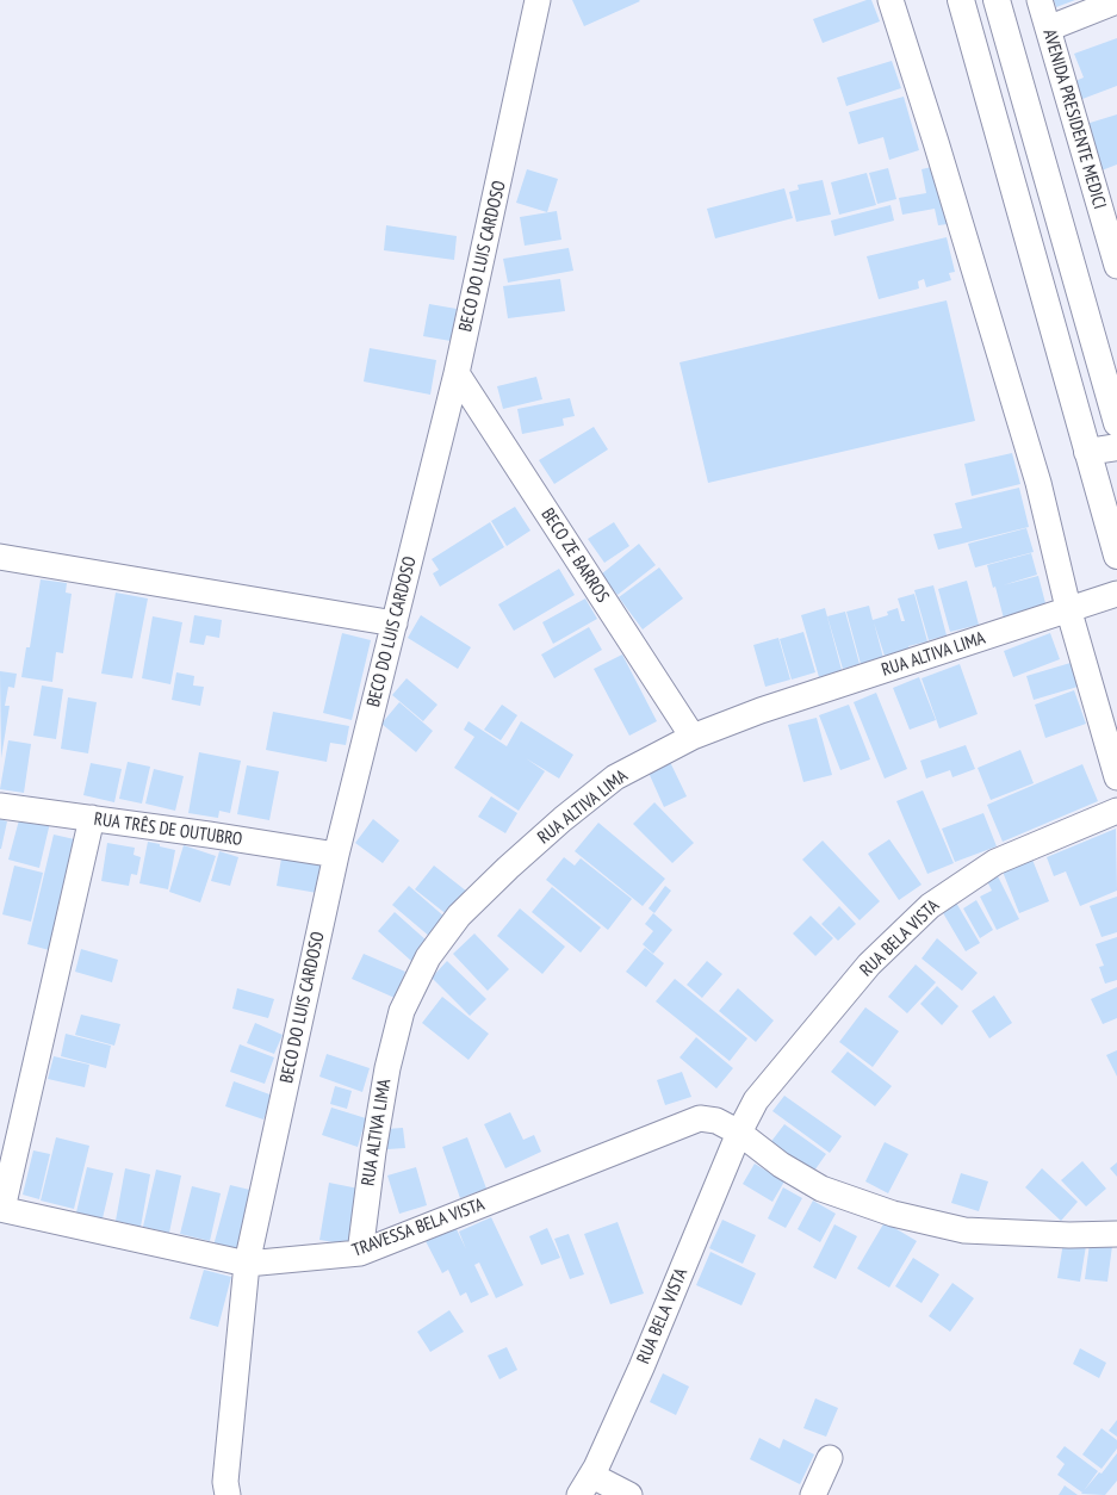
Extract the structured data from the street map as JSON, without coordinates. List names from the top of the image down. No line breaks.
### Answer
{"streets":{"street":["AVENIDA PRESIDENTE MEDICI","BECO DO LUIS CARDOSO","BECO ZE BARROS","RUA ALTIVA LIMA","RUA TRÊS DE OUTUBRO","RUA BELA VISTA","TRAVESSA BELA VISTA"]},"crossings":[["BECO DO LUIS CARDOSO","BECO ZE BARROS"],["BECO DO LUIS CARDOSO","RUA TRÊS DE OUTUBRO"],["BECO DO LUIS CARDOSO","TRAVESSA BELA VISTA"],["BECO ZE BARROS","RUA ALTIVA LIMA"],["RUA ALTIVA LIMA","TRAVESSA BELA VISTA"],["RUA BELA VISTA","TRAVESSA BELA VISTA"]]}
